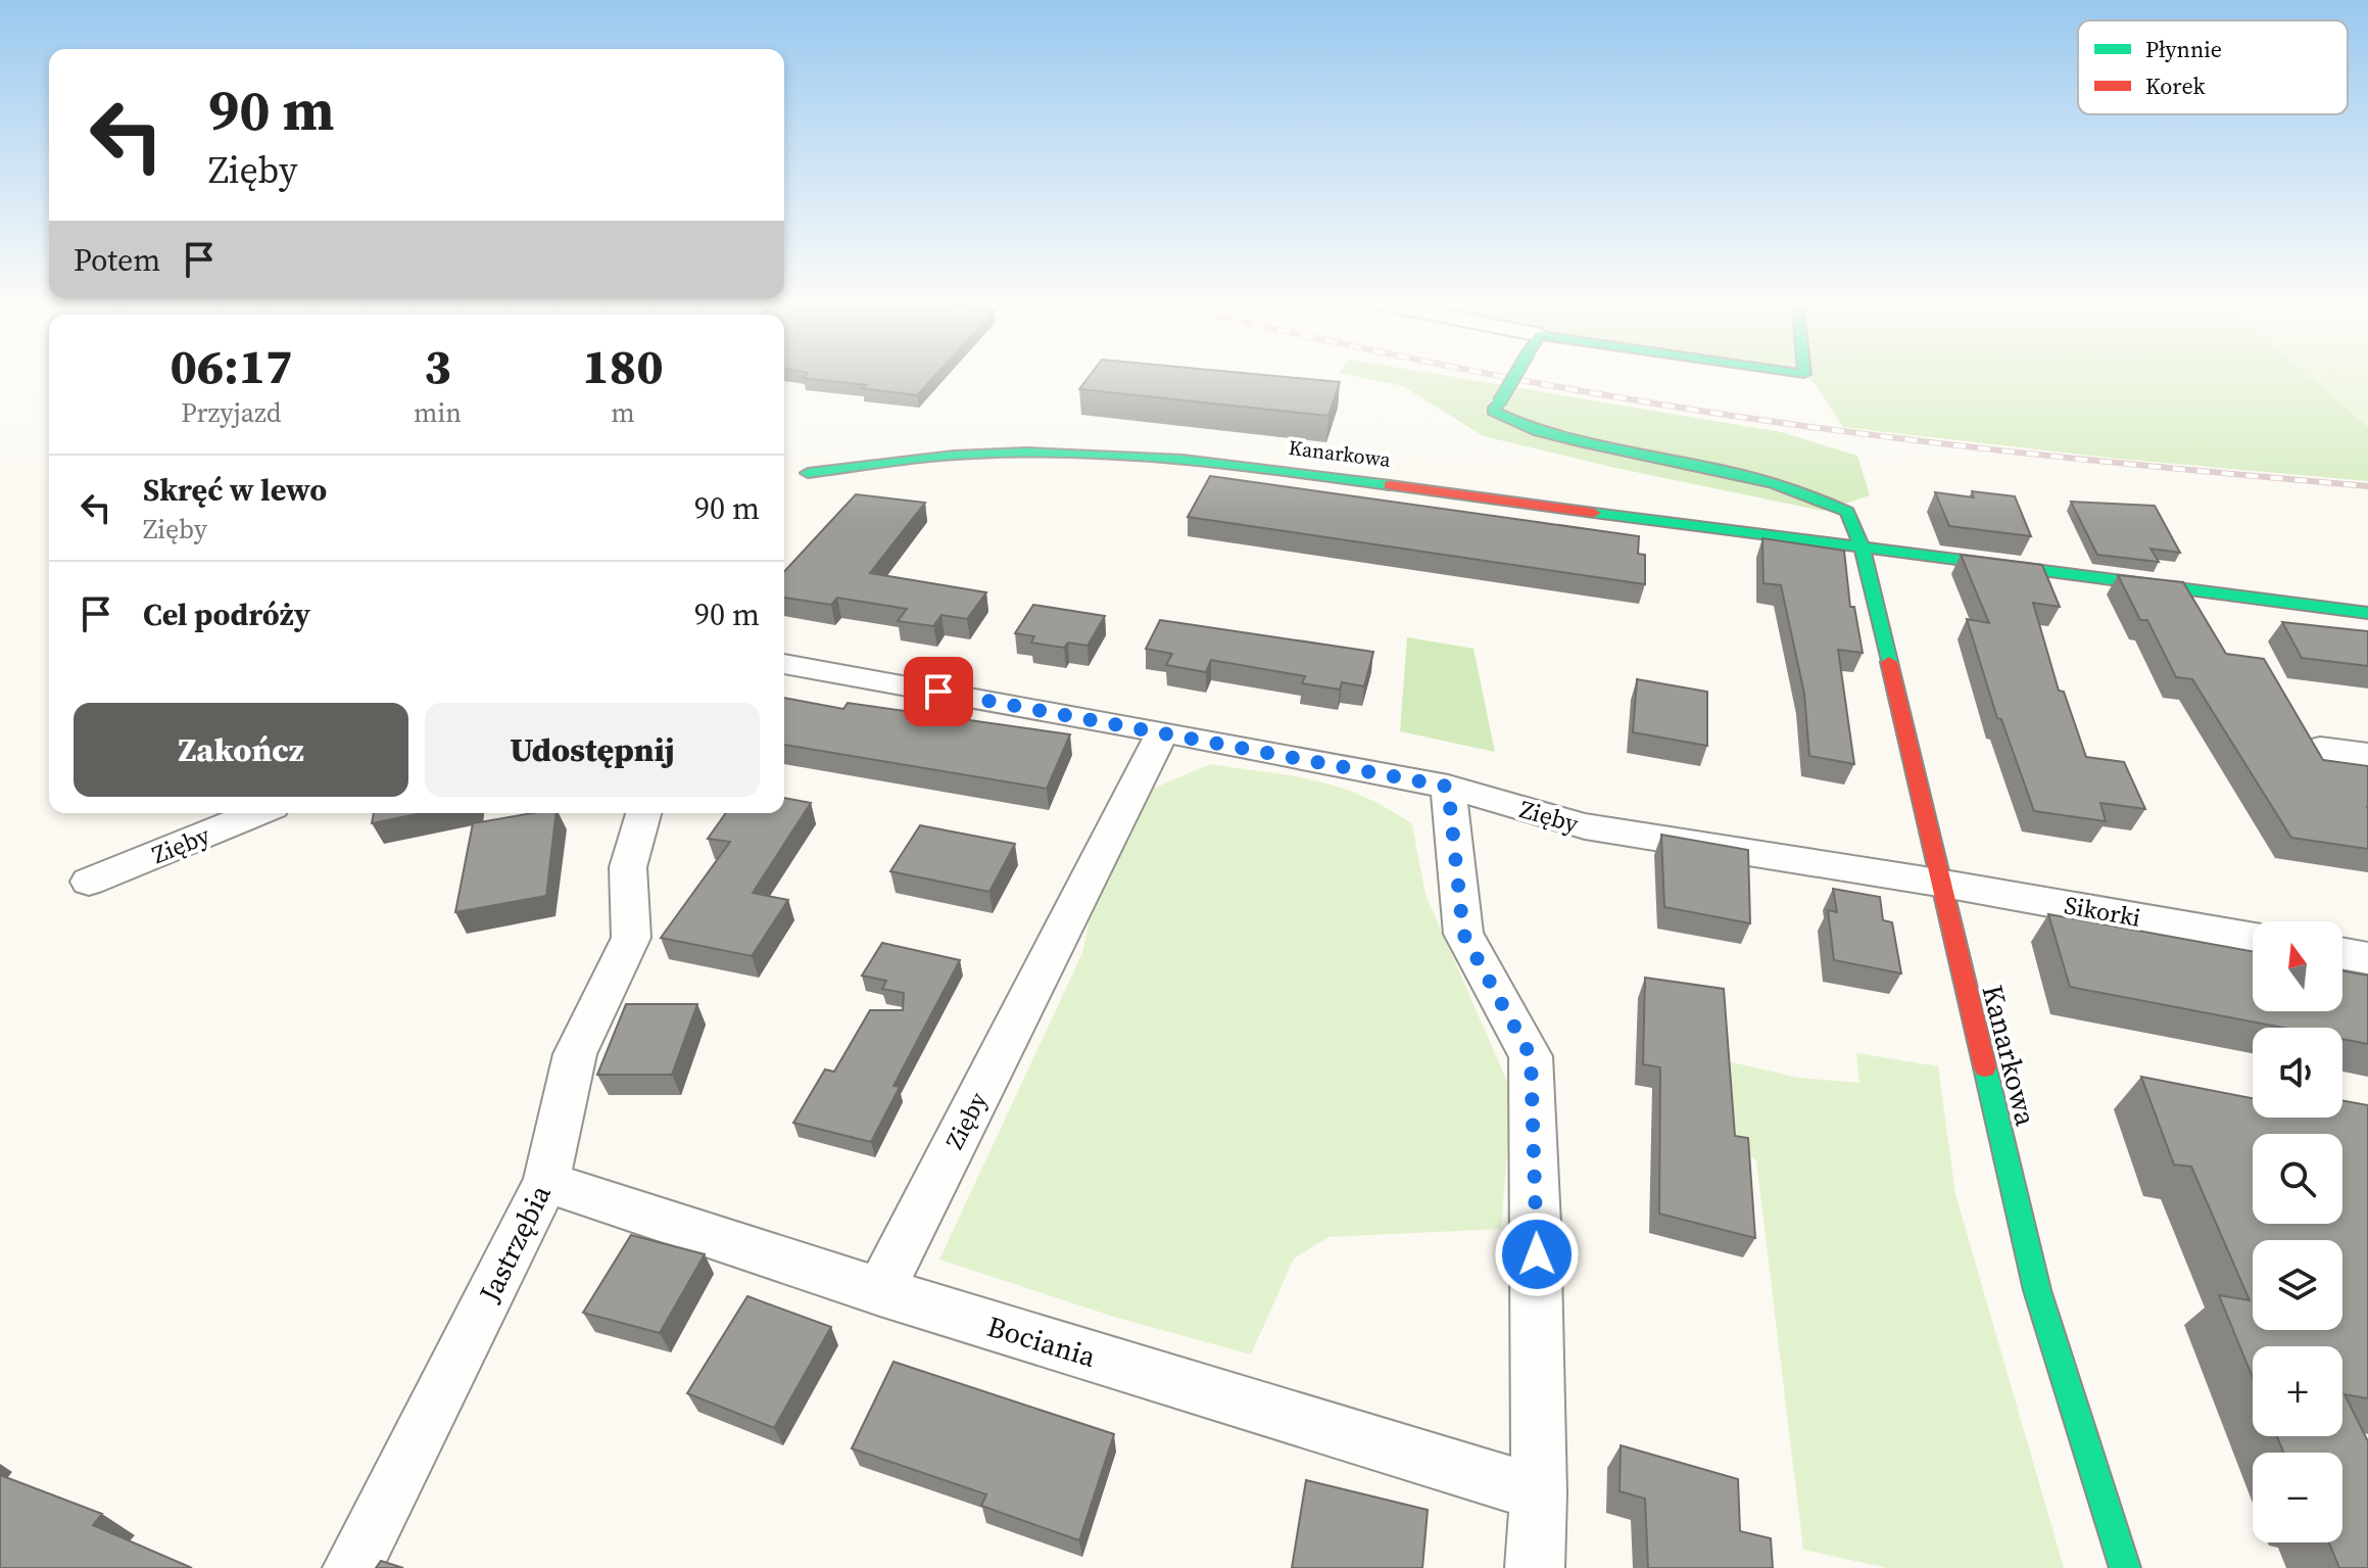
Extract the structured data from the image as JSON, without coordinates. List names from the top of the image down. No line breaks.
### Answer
{"streets":{"street":["Kanarkowa","Zięby","Sikorki","Jastrzębia","Bociania"]},"crossings":[["Kanarkowa","Zięby"],["Kanarkowa","Sikorki"],["Zięby","Sikorki"],["Zięby","Bociania"],["Jastrzębia","Bociania"]],"legend":["Płynnie","Korek"],"north":"top","page":{"turn":["90 m","Zięby"],"then":"Potem","eta":["06:17","Przyjazd","3","min","180","m"],"list":[{"name":"Skręć w lewo","note":"Zięby","value":"90 m"},{"name":"Cel podróży","value":"90 m"}],"buttons":["Zakończ","Udostępnij"],"map_buttons":["+","−"]}}
